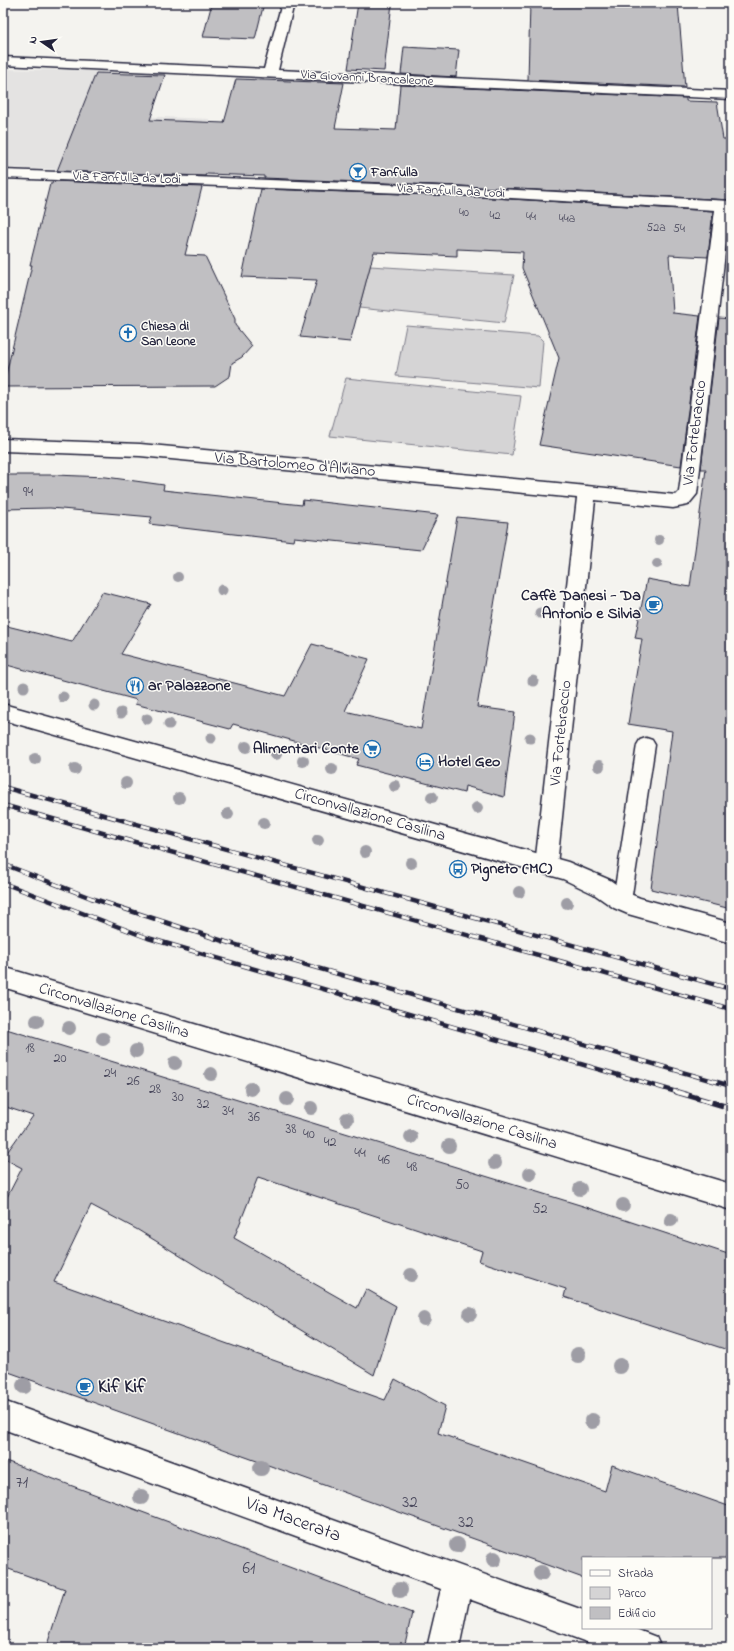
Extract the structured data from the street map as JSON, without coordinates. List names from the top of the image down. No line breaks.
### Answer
{"streets":{"street":["Via Giovanni Brancaleone","Via Fanfulla da Lodi","Via Fortebraccio","Via Bartolomeo d'Alviano","Circonvallazione Casilina","Via Macerata"]},"crossings":[["Via Fanfulla da Lodi","Via Fortebraccio"],["Via Fortebraccio","Via Bartolomeo d'Alviano"],["Via Fortebraccio","Circonvallazione Casilina"]],"places":{"bar":["Fanfulla"],"church":["Chiesa di San Leone"],"cafe":["Caffè Danesi - Da Antonio e Silvia","Kif Kif"],"restaurant":["ar Palazzone"],"supermarket":["Alimentari Conte"],"hotel":["Hotel Geo"],"bus stop":["Pigneto (MC)"]},"house_numbers":["40","42","44","44a","52a","54","94","18","20","24","26","28","30","32","34","36","38","40","42","44","46","48","50","52","71","32","32","61"],"legend":["Strada","Parco","Edificio"],"north":"left"}
